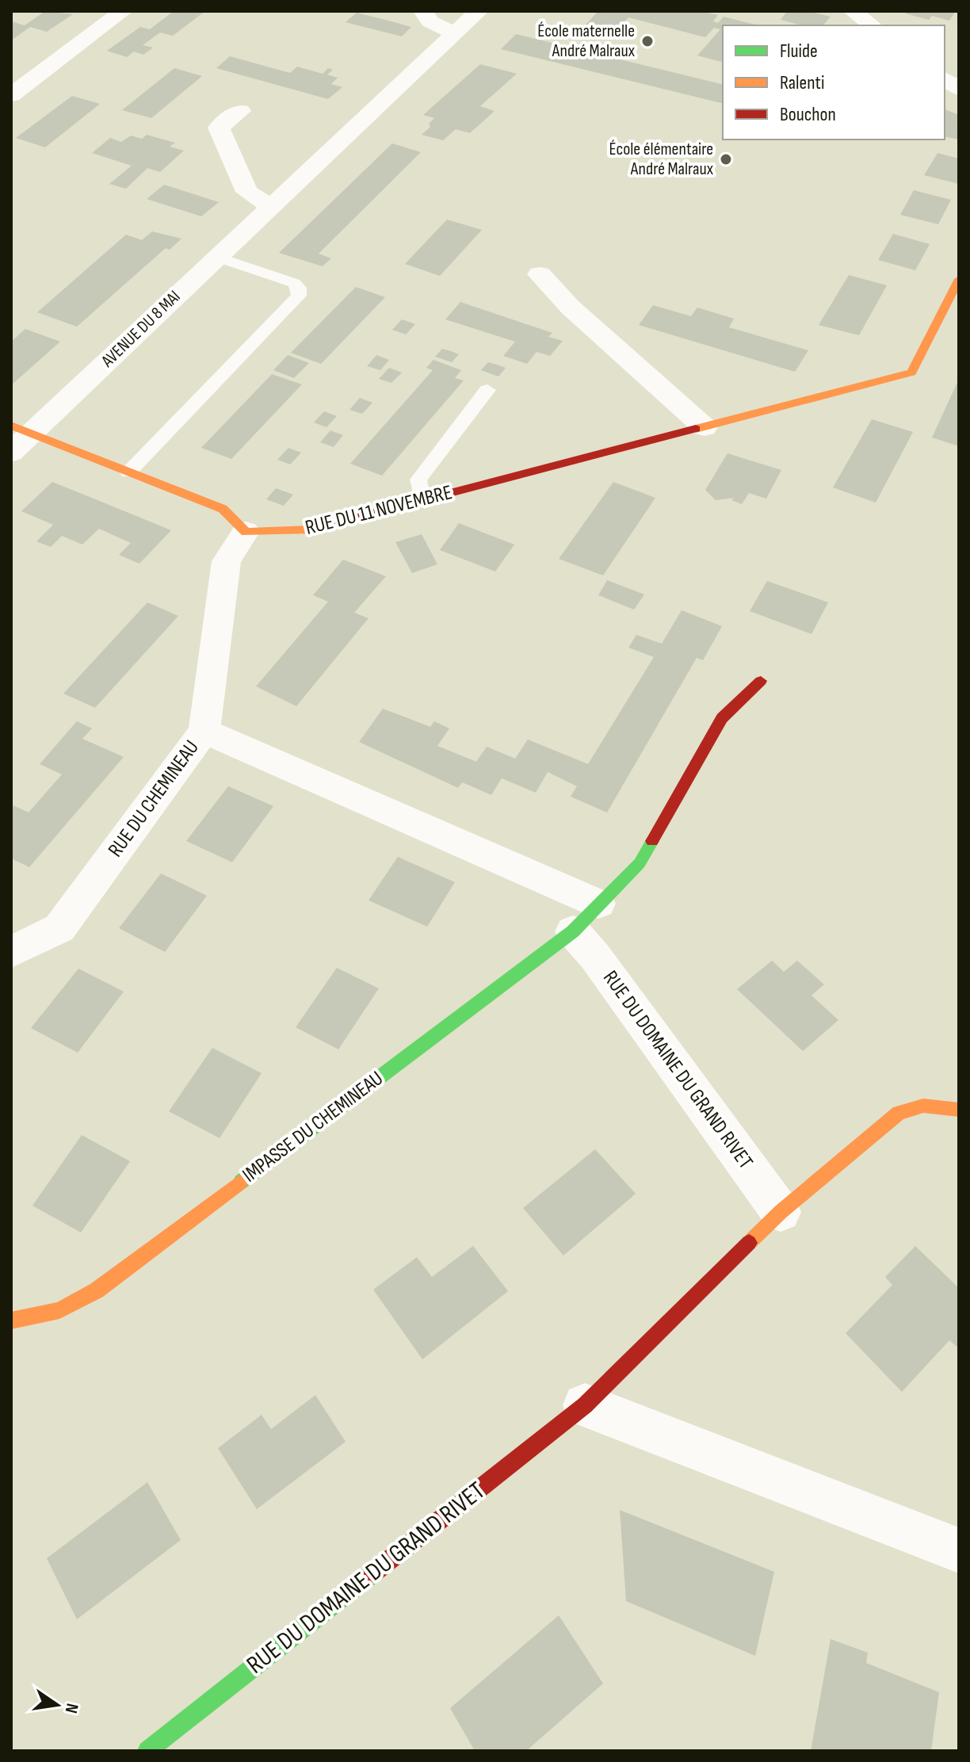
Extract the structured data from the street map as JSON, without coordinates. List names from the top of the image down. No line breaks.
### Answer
{"streets":{"street":["AVENUE DU 8 MAI","RUE DU 11 NOVEMBRE","RUE DU CHEMINEAU","RUE DU DOMAINE DU GRAND RIVET","IMPASSE DU CHEMINEAU"]},"crossings":[["RUE DU 11 NOVEMBRE","RUE DU CHEMINEAU"],["RUE DU DOMAINE DU GRAND RIVET","IMPASSE DU CHEMINEAU"]],"places":["École maternelle André Malraux","École élémentaire André Malraux"],"legend":["Fluide","Ralenti","Bouchon"],"north":"right"}
